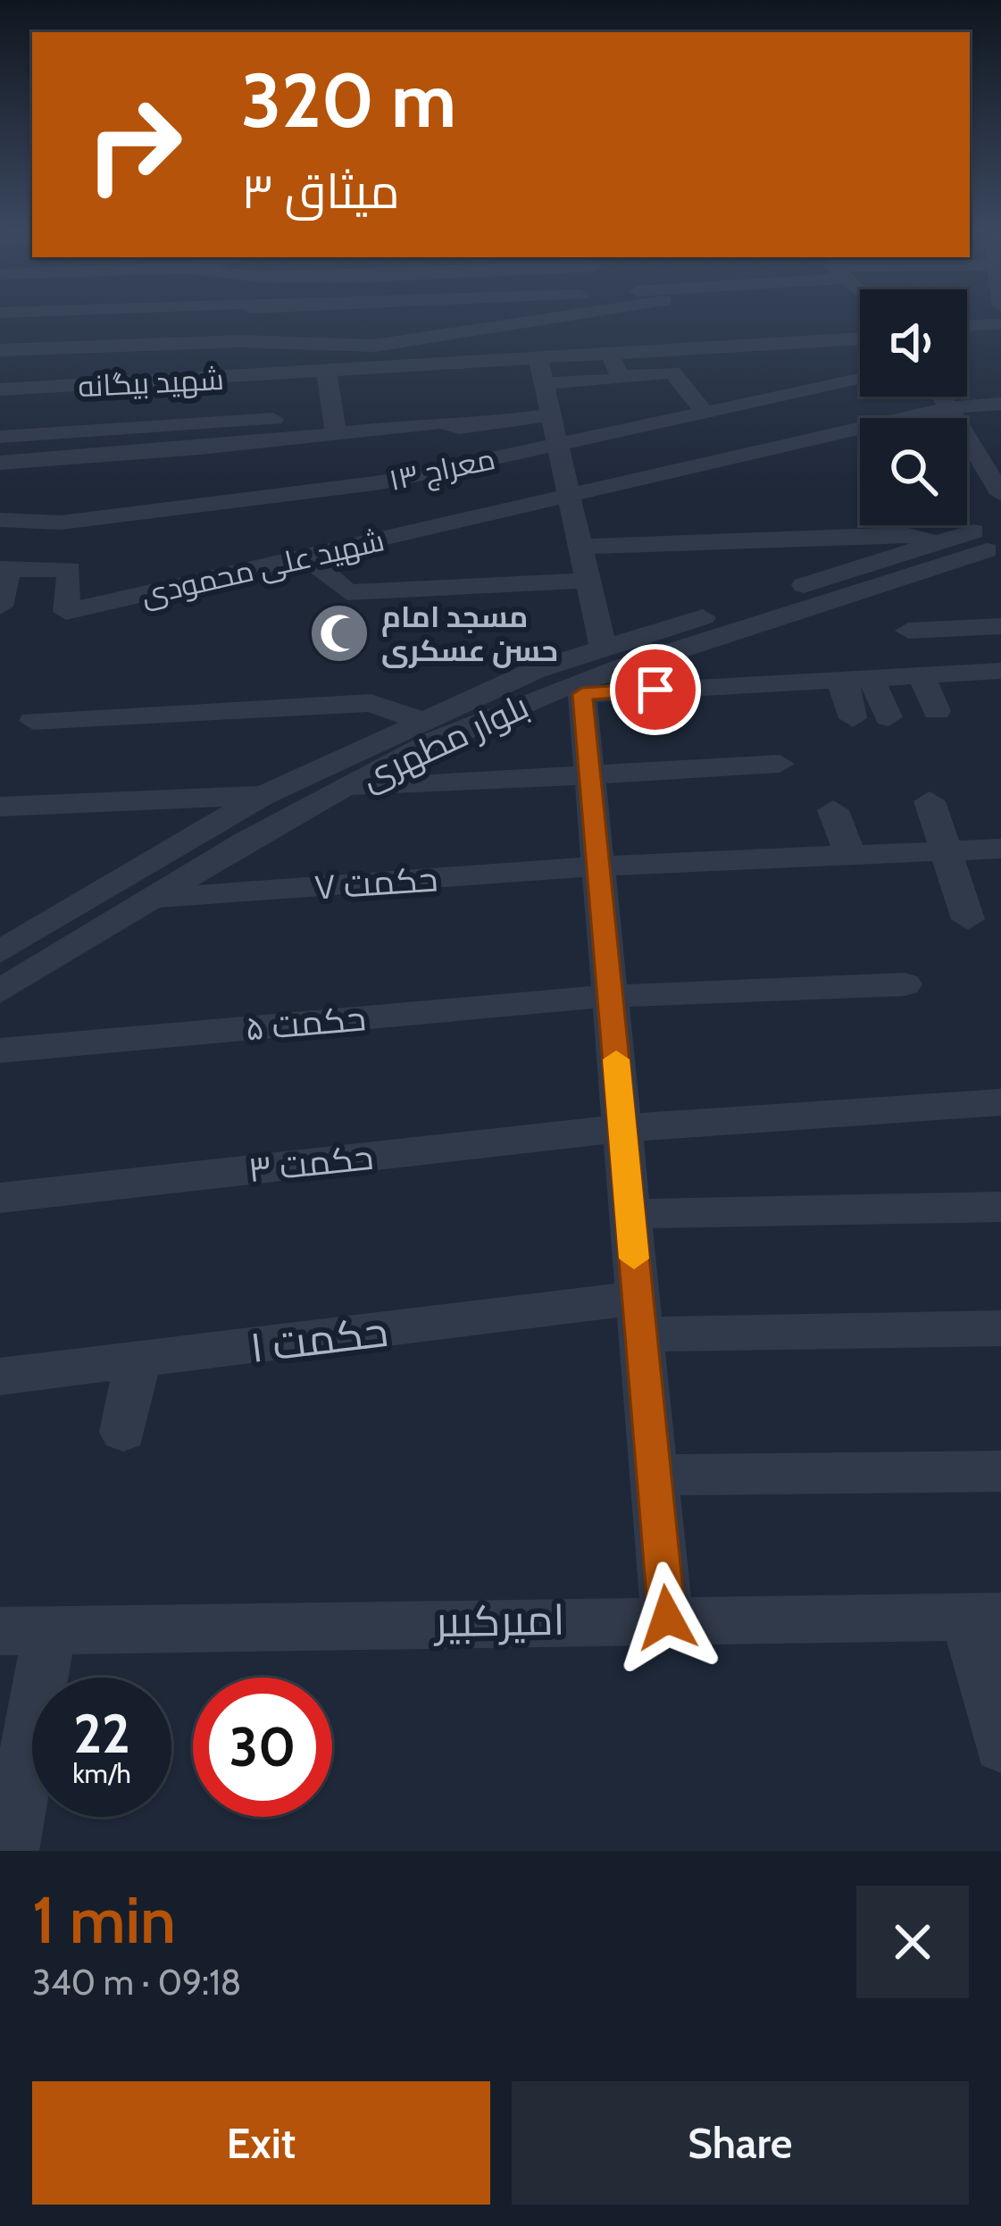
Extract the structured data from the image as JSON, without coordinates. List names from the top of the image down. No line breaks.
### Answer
{"streets":{"street":["شهید بیگانه","معراج ۱۳","شهید علی محمودی","بلوار مطهری","حکمت ۷","حکمت ۵","حکمت ۳","حکمت ۱","امیرکبیر"]},"crossings":[["بلوار مطهری","حکمت ۷"]],"places":{"mosque":["مسجد امام حسن عسکری"]},"page":{"turn":["320 m","میثاق ۳"],"speed":"22 km/h","limit":"30","heading":["1 min","340 m · 09:18"],"buttons":["Exit","Share"]}}
